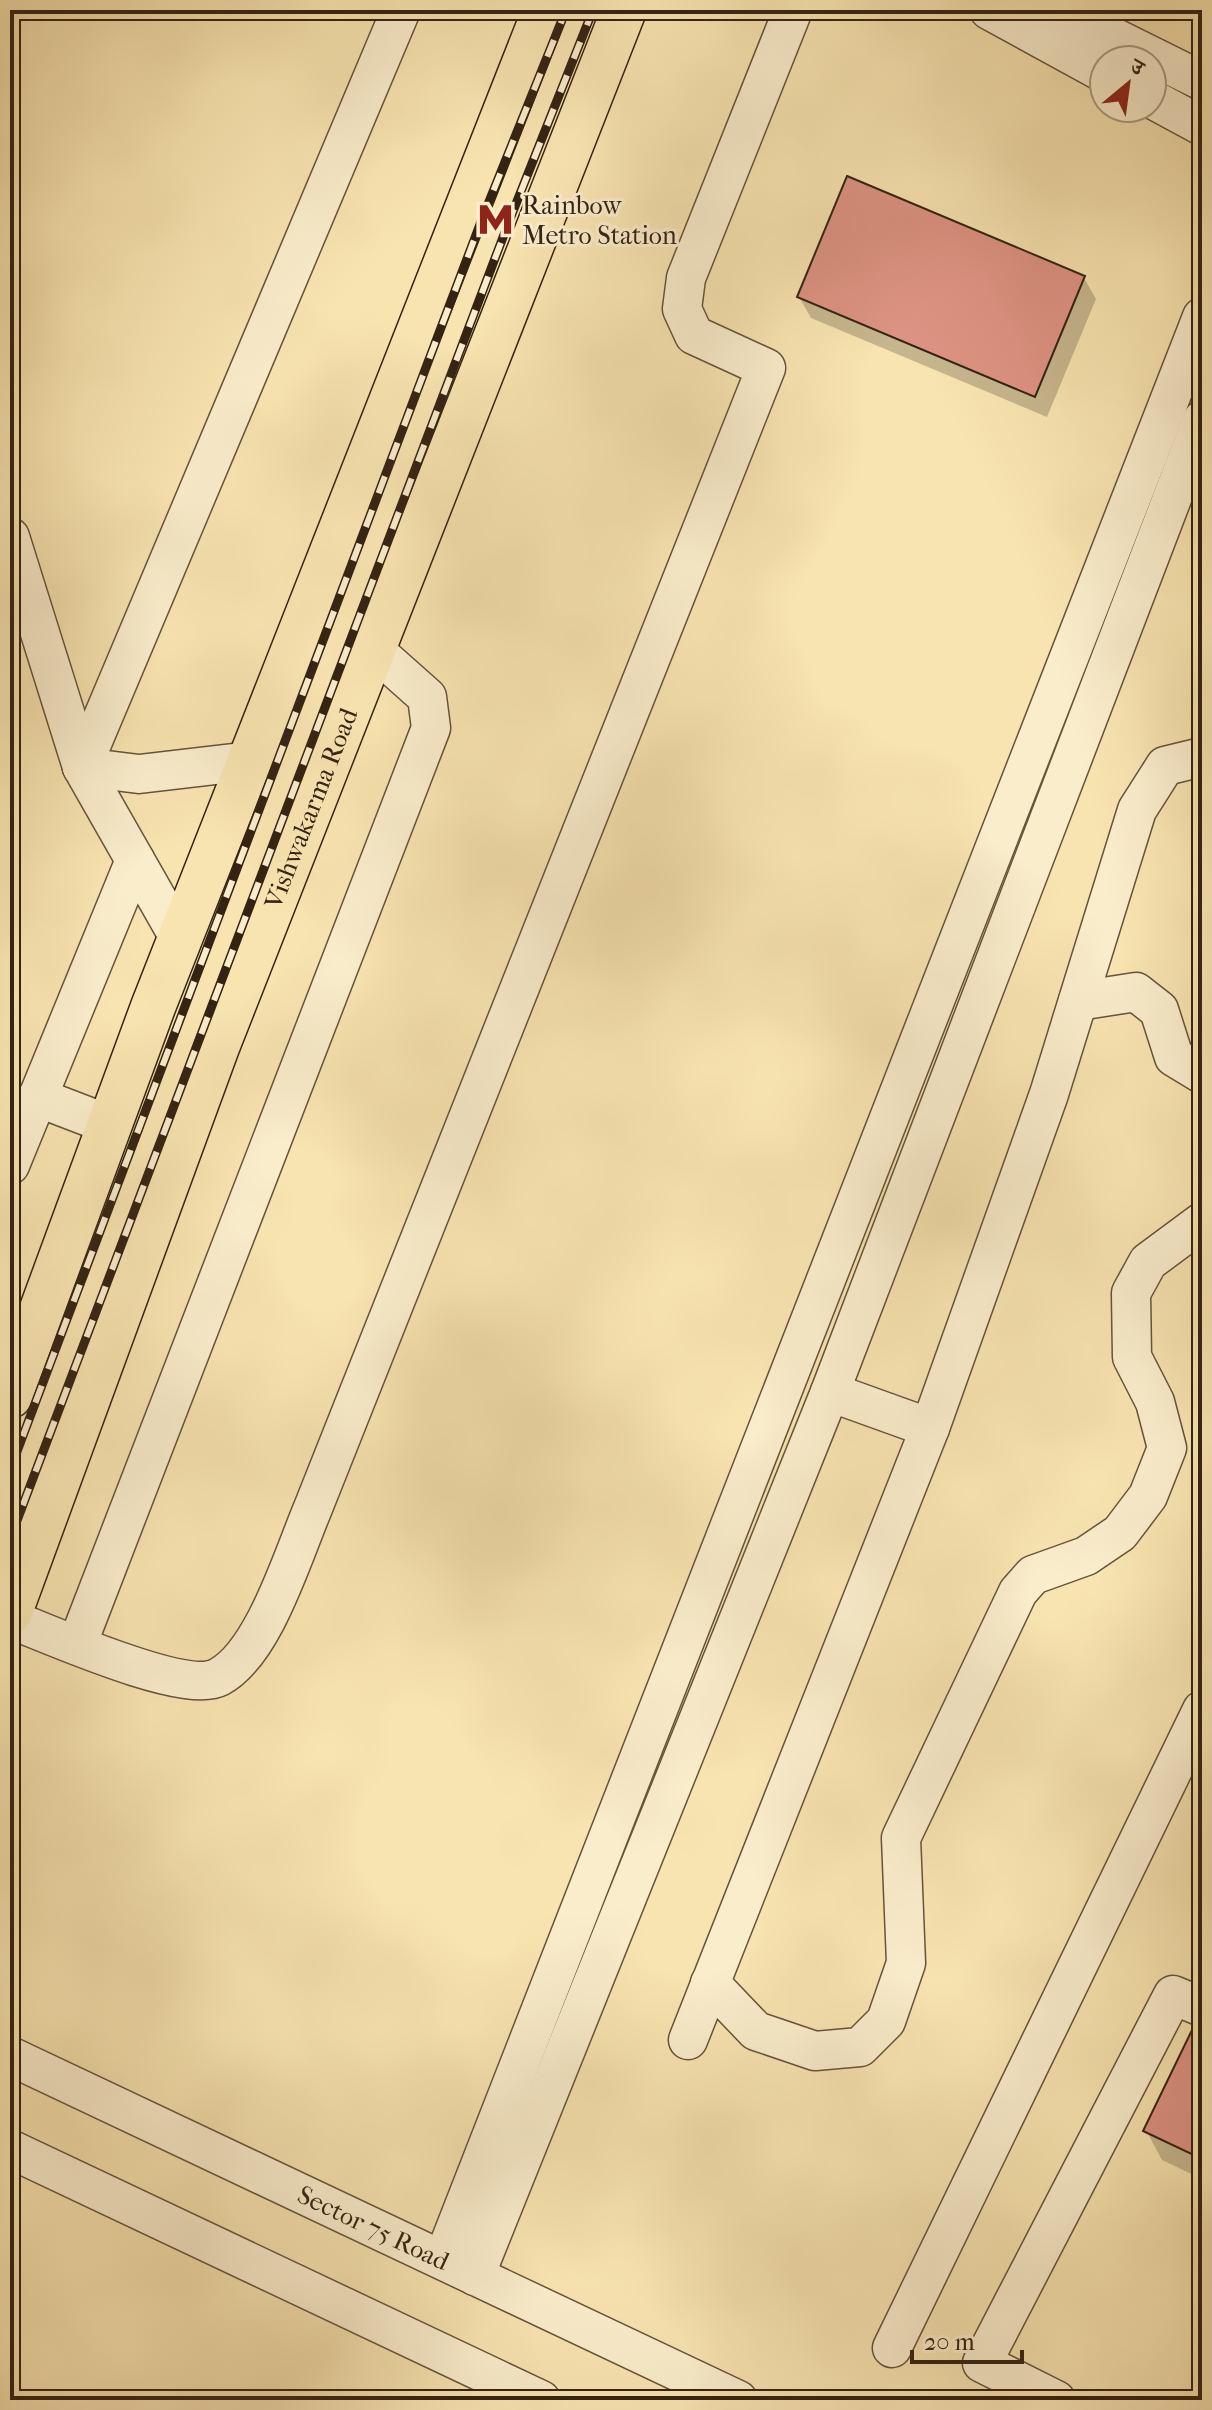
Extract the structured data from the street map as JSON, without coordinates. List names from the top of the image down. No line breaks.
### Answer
{"streets":{"main road":["Vishwakarma Road"],"street":["Sector 75 Road"]},"places":{"metro station":["Rainbow Metro Station"]},"scale_bar":"20 m","north":"top right"}
